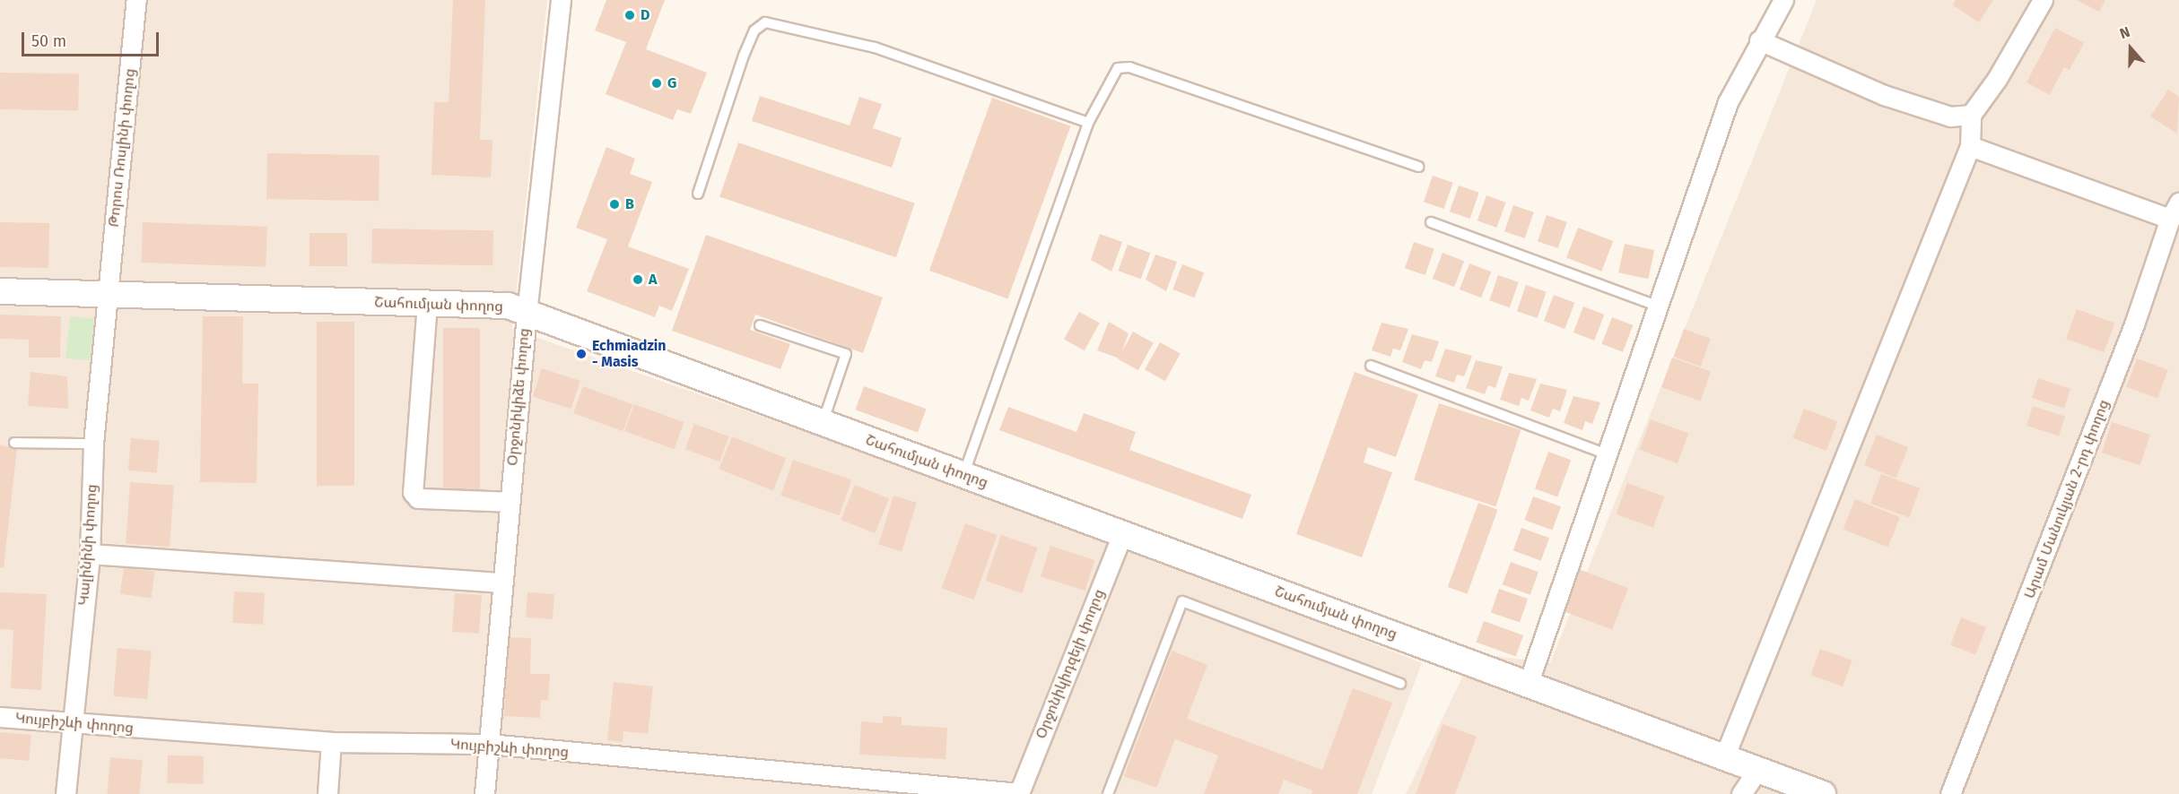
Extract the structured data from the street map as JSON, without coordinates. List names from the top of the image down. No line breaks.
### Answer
{"streets":{"main road":["Շահումյան փողոց"],"street":["Թորոս Ռոսլինի փողոց","Օրջոնիկիձե փողոց","Արամ Մանուկյան 2-րդ փողոց","Կալինինի փողոց","Օրջոնիկիդզեյի փողոց","Կույբիշևի փողոց"]},"crossings":[["Թորոս Ռոսլինի փողոց","Շահումյան փողոց"],["Թորոս Ռոսլինի փողոց","Կալինինի փողոց"],["Շահումյան փողոց","Օրջոնիկիձե փողոց"],["Շահումյան փողոց","Կալինինի փողոց"],["Շահումյան փողոց","Օրջոնիկիդզեյի փողոց"],["Օրջոնիկիձե փողոց","Կույբիշևի փողոց"],["Կալինինի փողոց","Կույբիշևի փողոց"],["Օրջոնիկիդզեյի փողոց","Կույբիշևի փողոց"]],"places":["D","G","B","A","Echmiadzin - Masis"],"scale_bar":"50 m","north":"top"}
